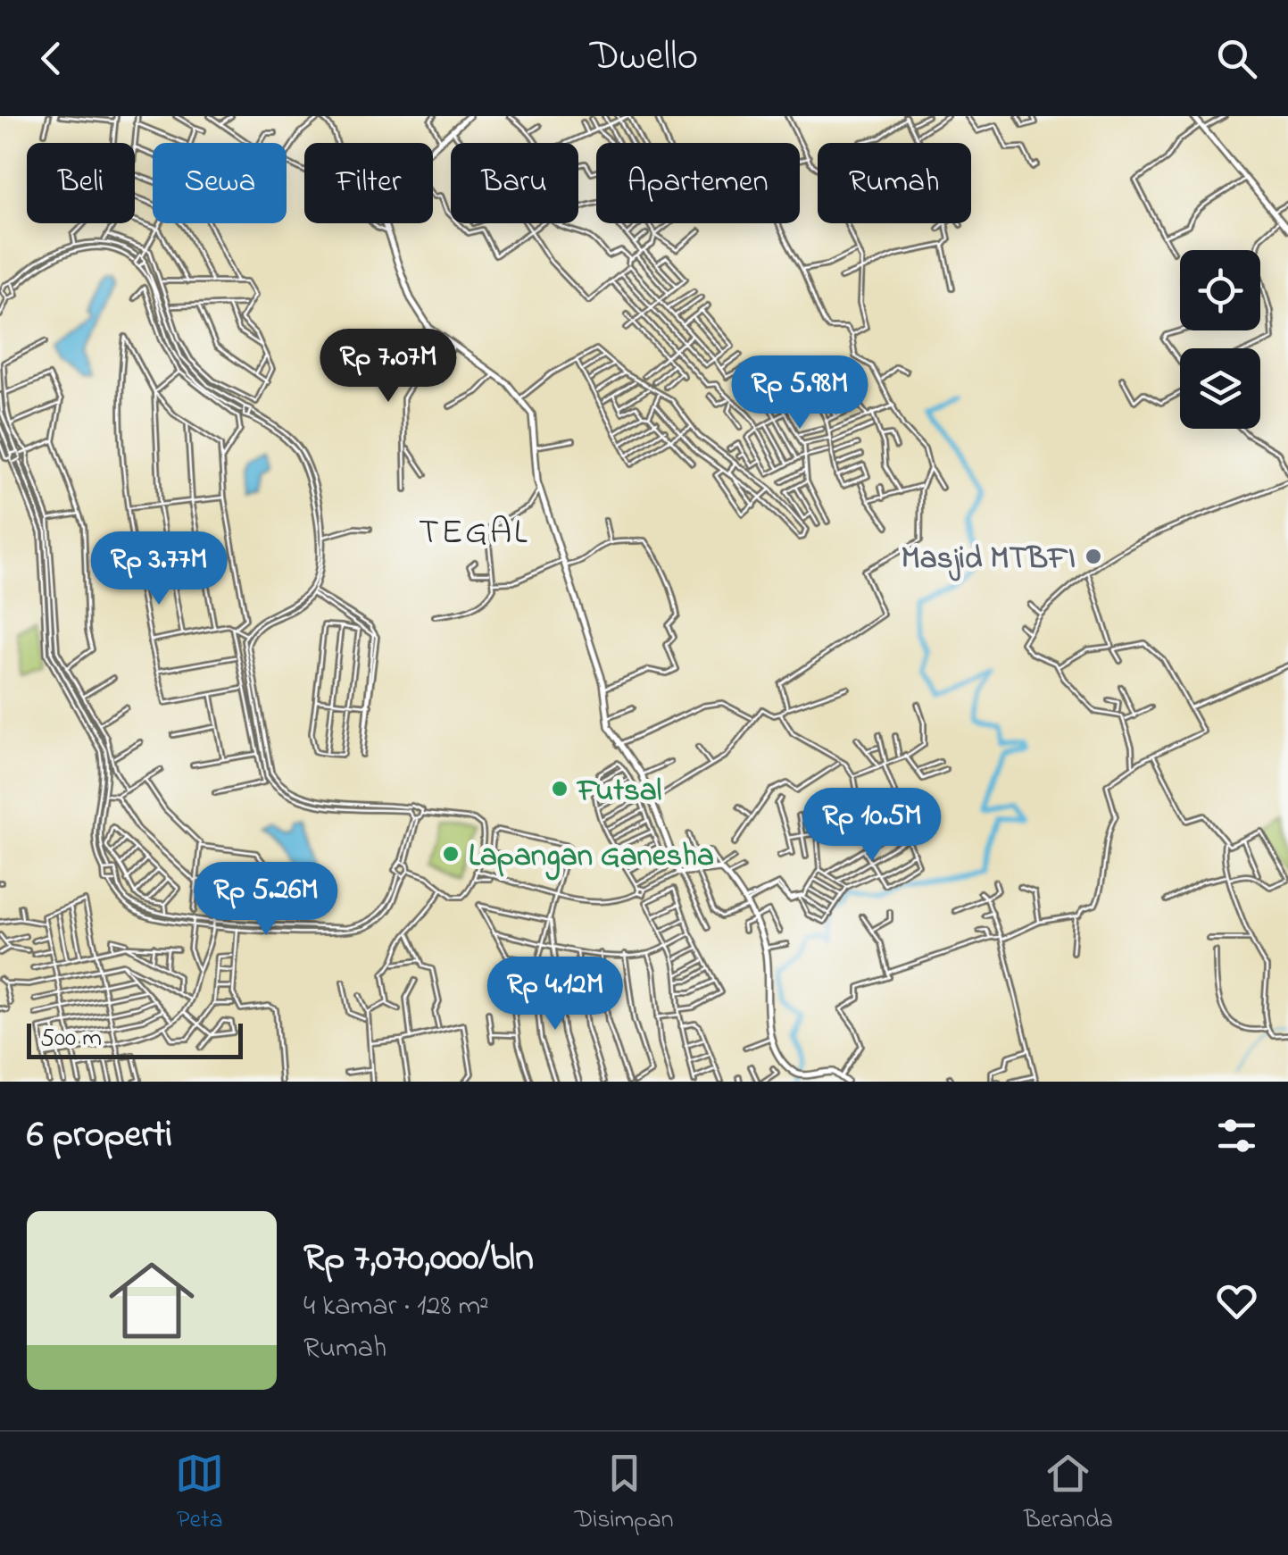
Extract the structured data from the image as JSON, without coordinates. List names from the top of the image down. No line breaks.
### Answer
{"districts":["TEGAL"],"places":["Masjid MTBFI","Futsal","Lapangan Ganesha"],"scale_bar":"500 m","page":{"header":"Dwello","chip":["Beli","Sewa","Filter","Baru","Apartemen","Rumah"],"price":["Rp 7.07M","Rp 5.98M","Rp 3.77M","Rp 10.5M","Rp 5.26M","Rp 4.12M"],"scale":"500 m","heading":"6 properti","list":[{"name":"Rp 7,070,000/bln","note":"4 kamar · 128 m² · Rumah"}],"tabs":["Peta","Disimpan","Beranda"]}}
